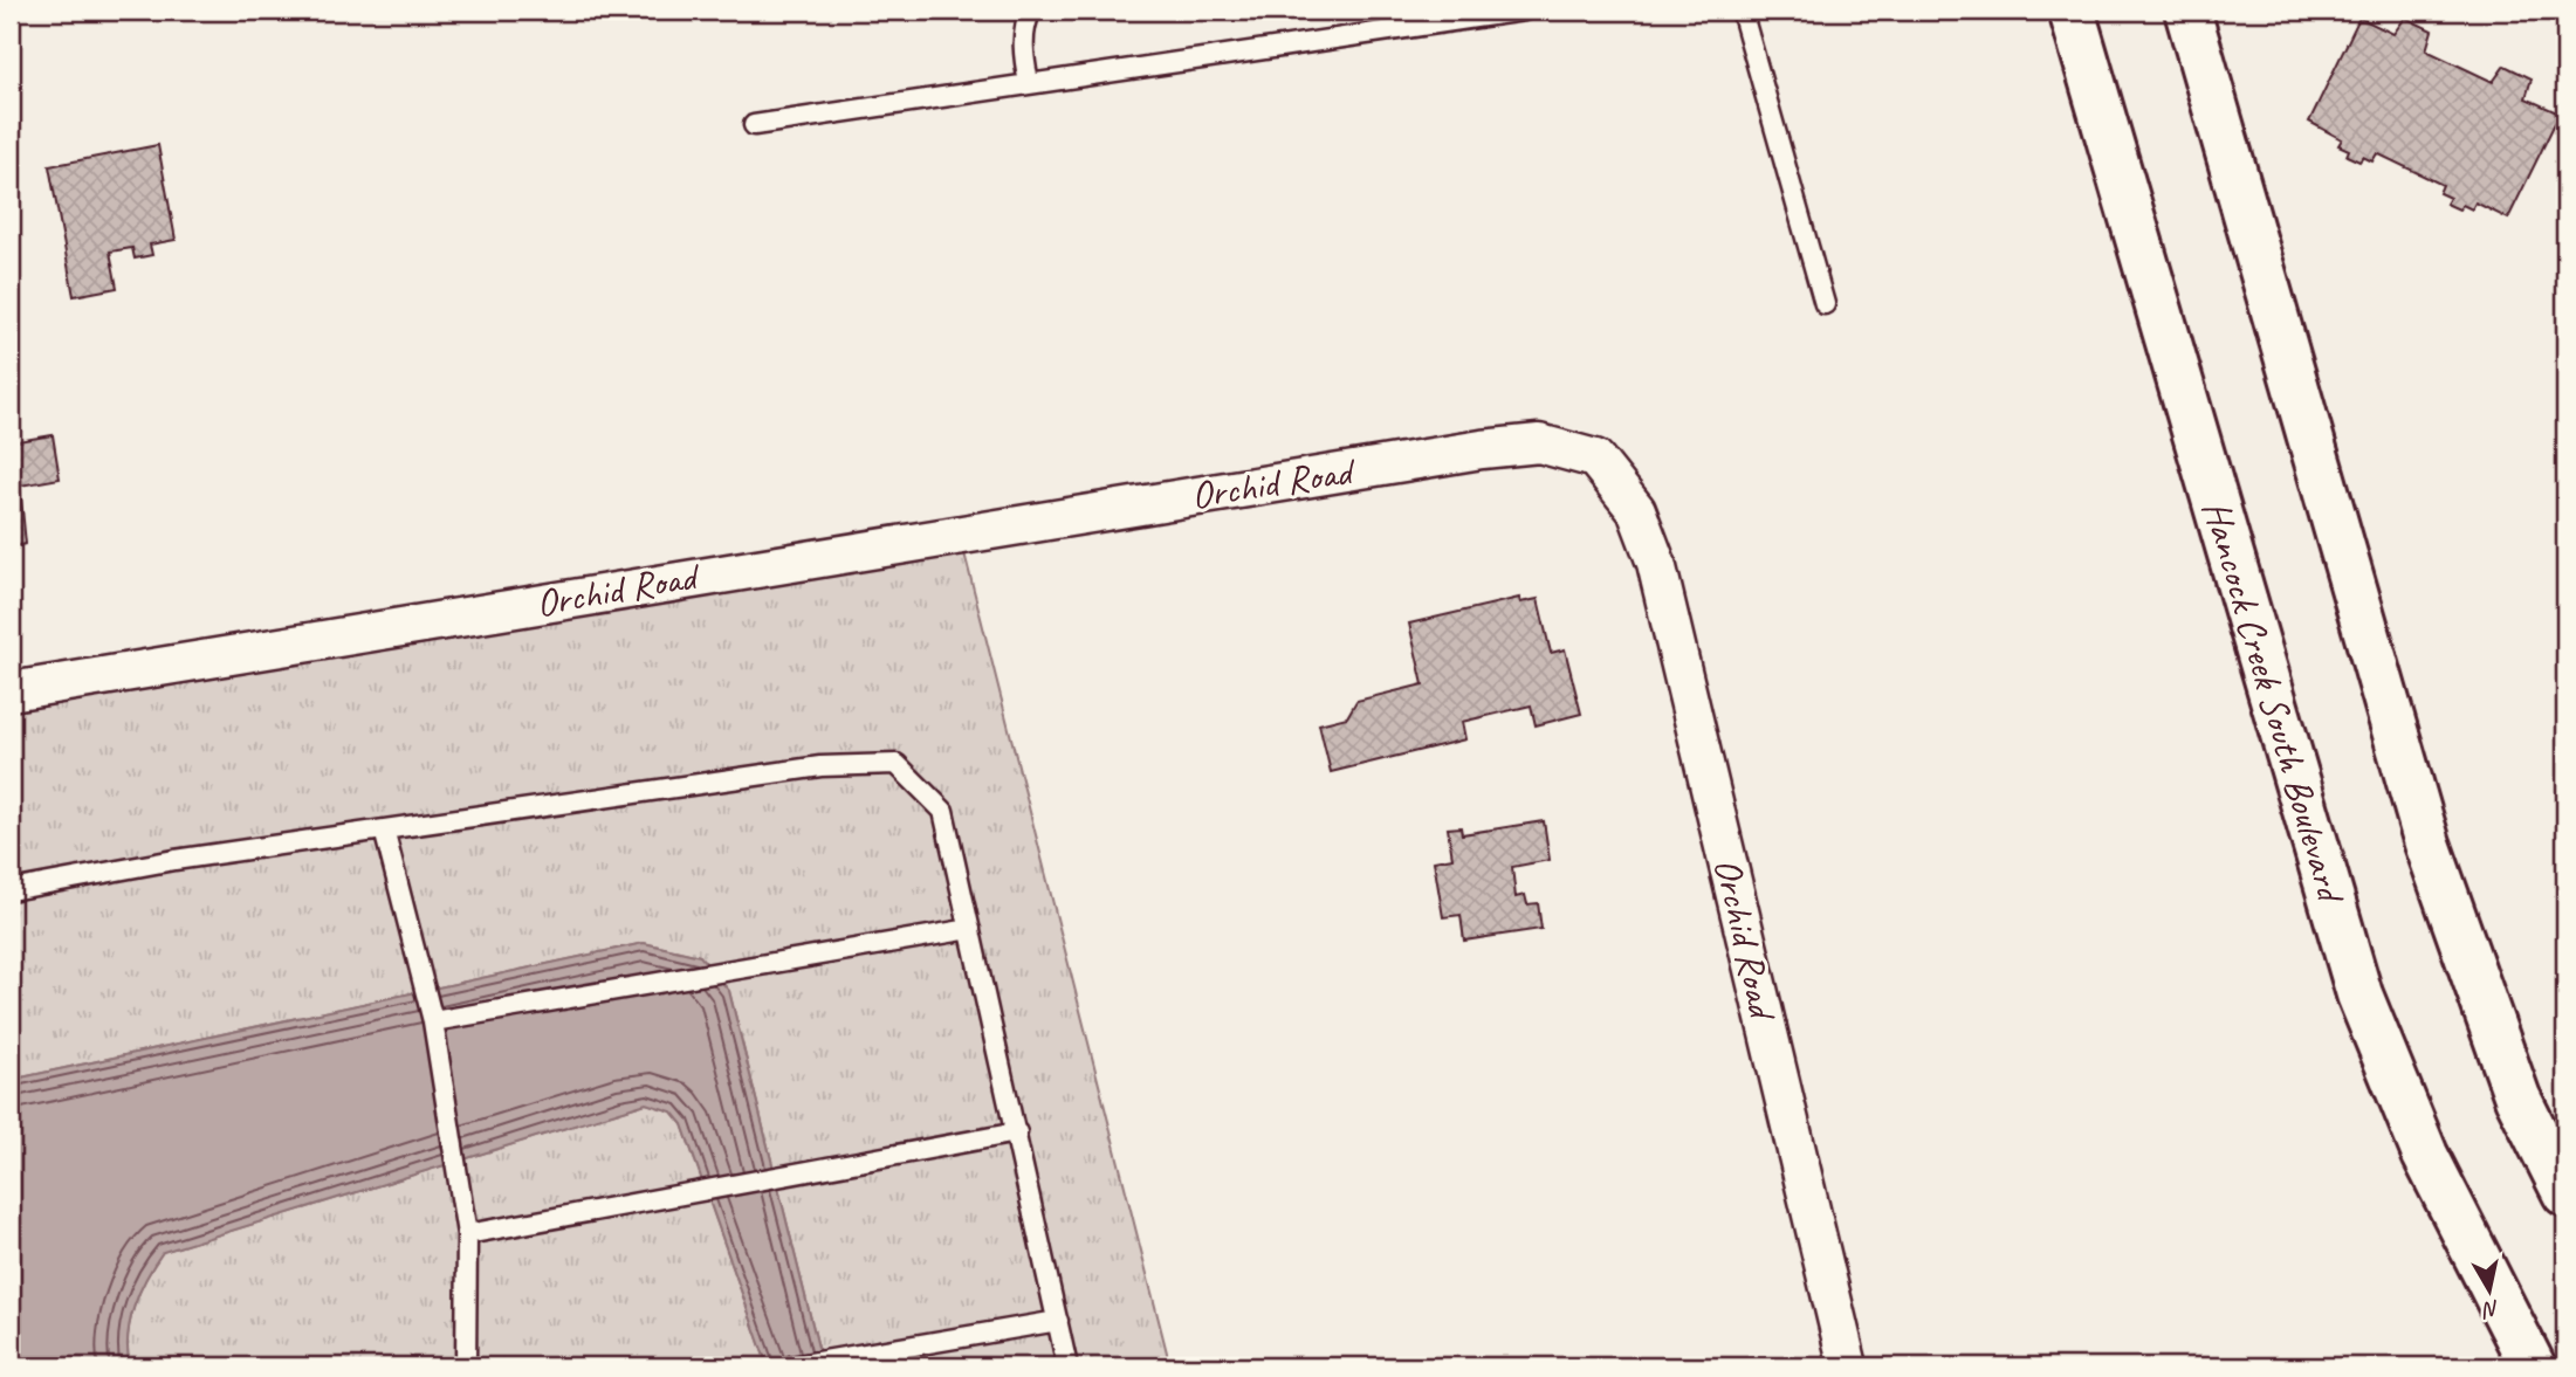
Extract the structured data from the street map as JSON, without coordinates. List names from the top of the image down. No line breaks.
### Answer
{"streets":{"street":["Orchid Road","Hancock Creek South Boulevard"]},"north":"bottom"}
